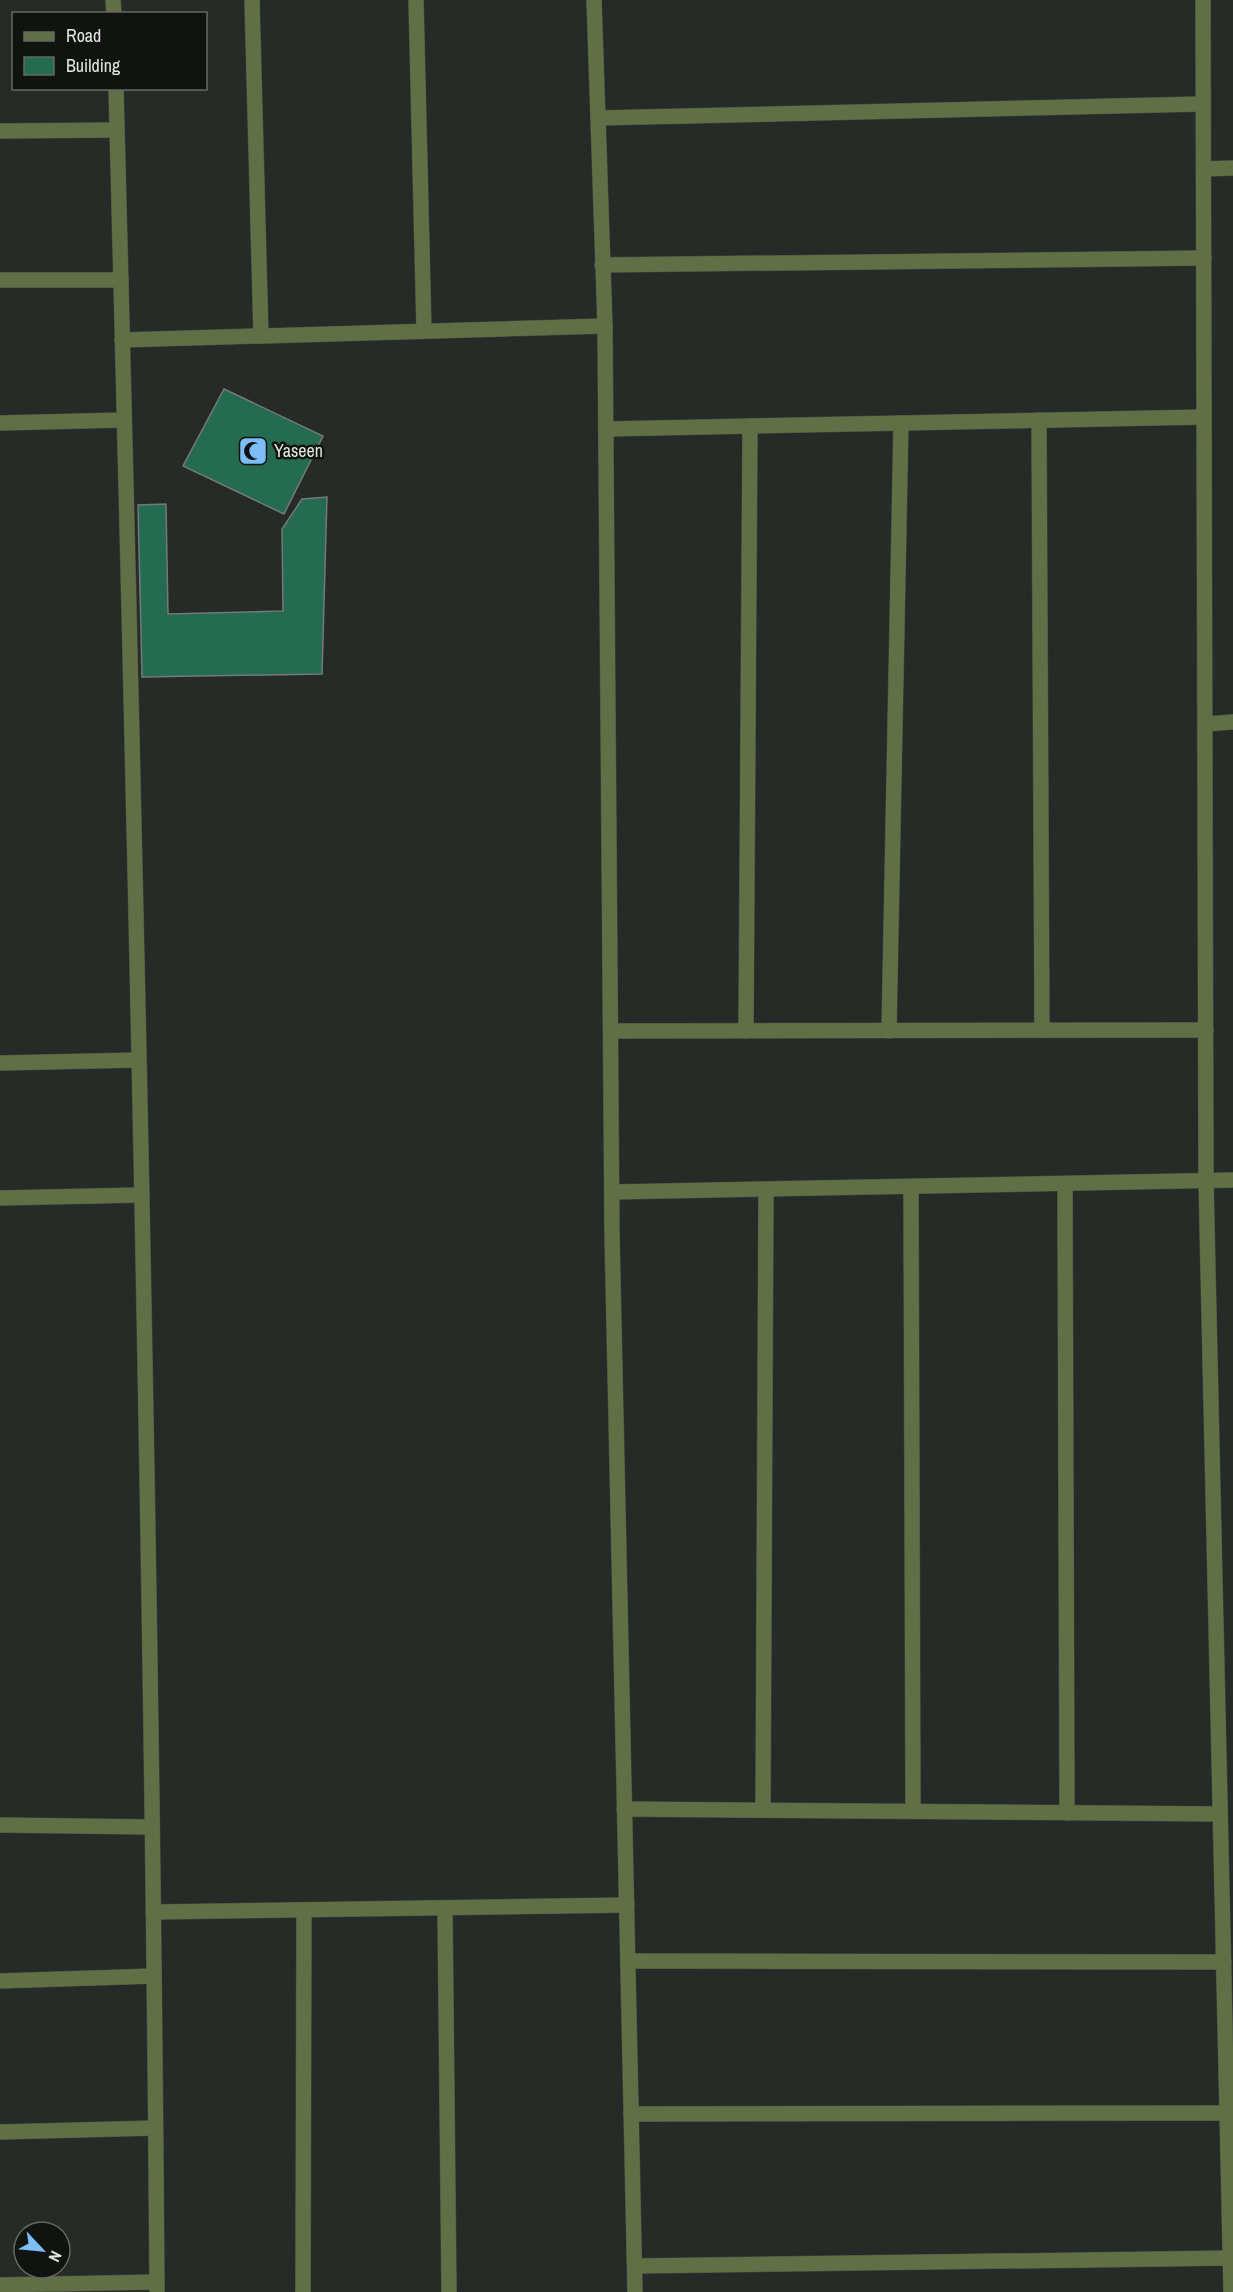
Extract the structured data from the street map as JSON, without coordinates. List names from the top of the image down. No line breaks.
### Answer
{"places":{"mosque":["Yaseen"]},"legend":["Road","Building"],"north":"bottom right"}
